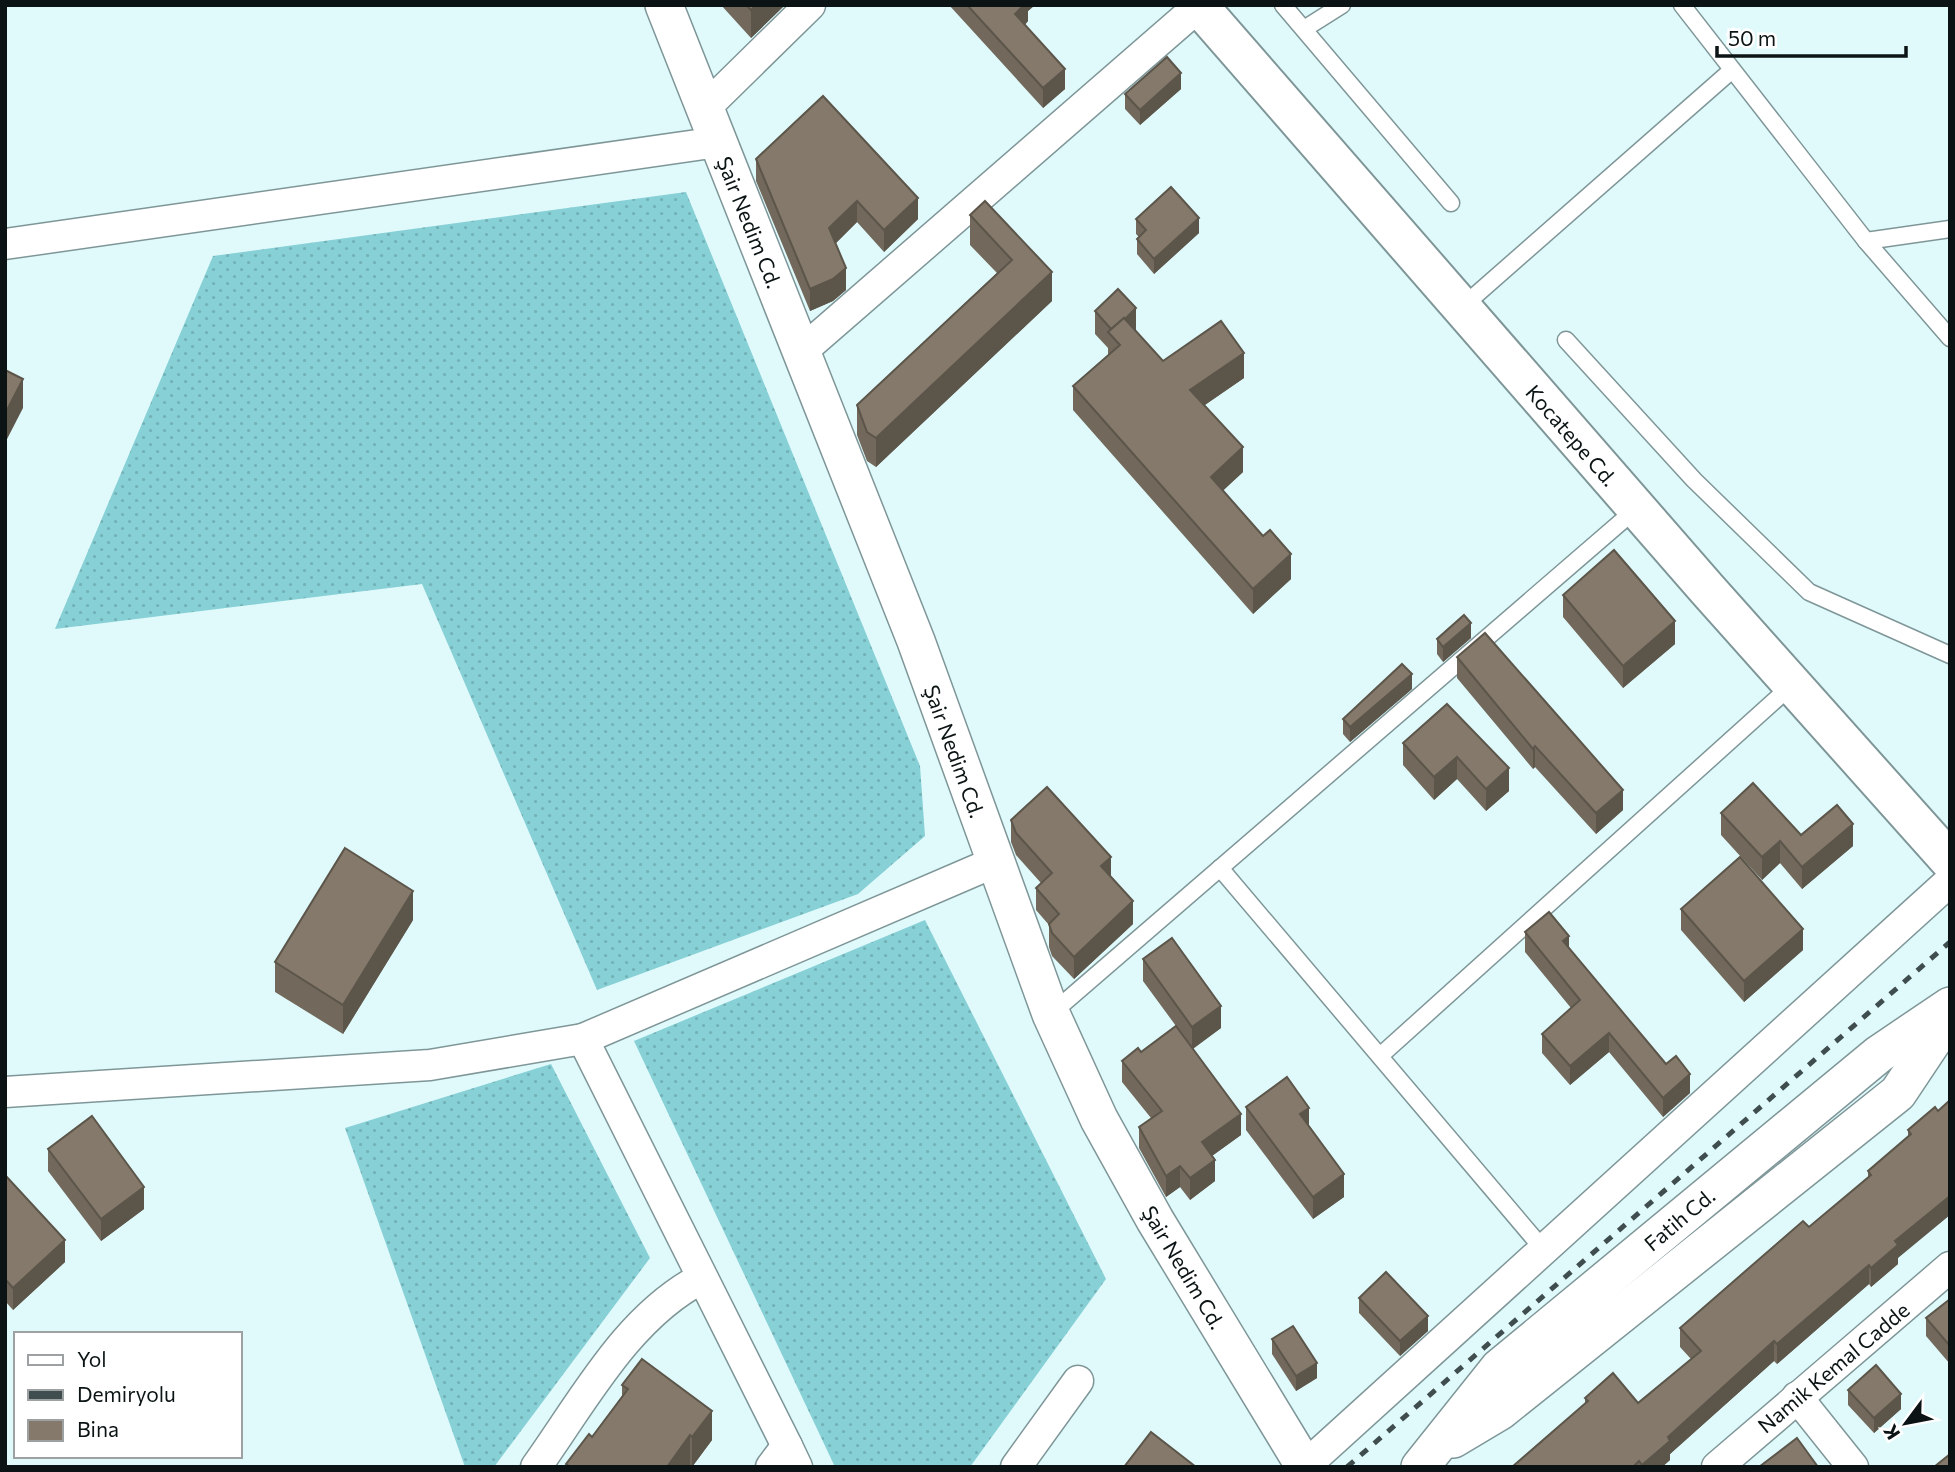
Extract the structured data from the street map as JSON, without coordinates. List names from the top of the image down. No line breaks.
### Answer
{"streets":{"main road":["Kocatepe Cd."],"street":["Şair Nedim Cd.","Fatih Cd.","Namik Kemal Cadde"]},"legend":["Yol","Demiryolu","Bina"],"scale_bar":"50 m","north":"bottom left"}
